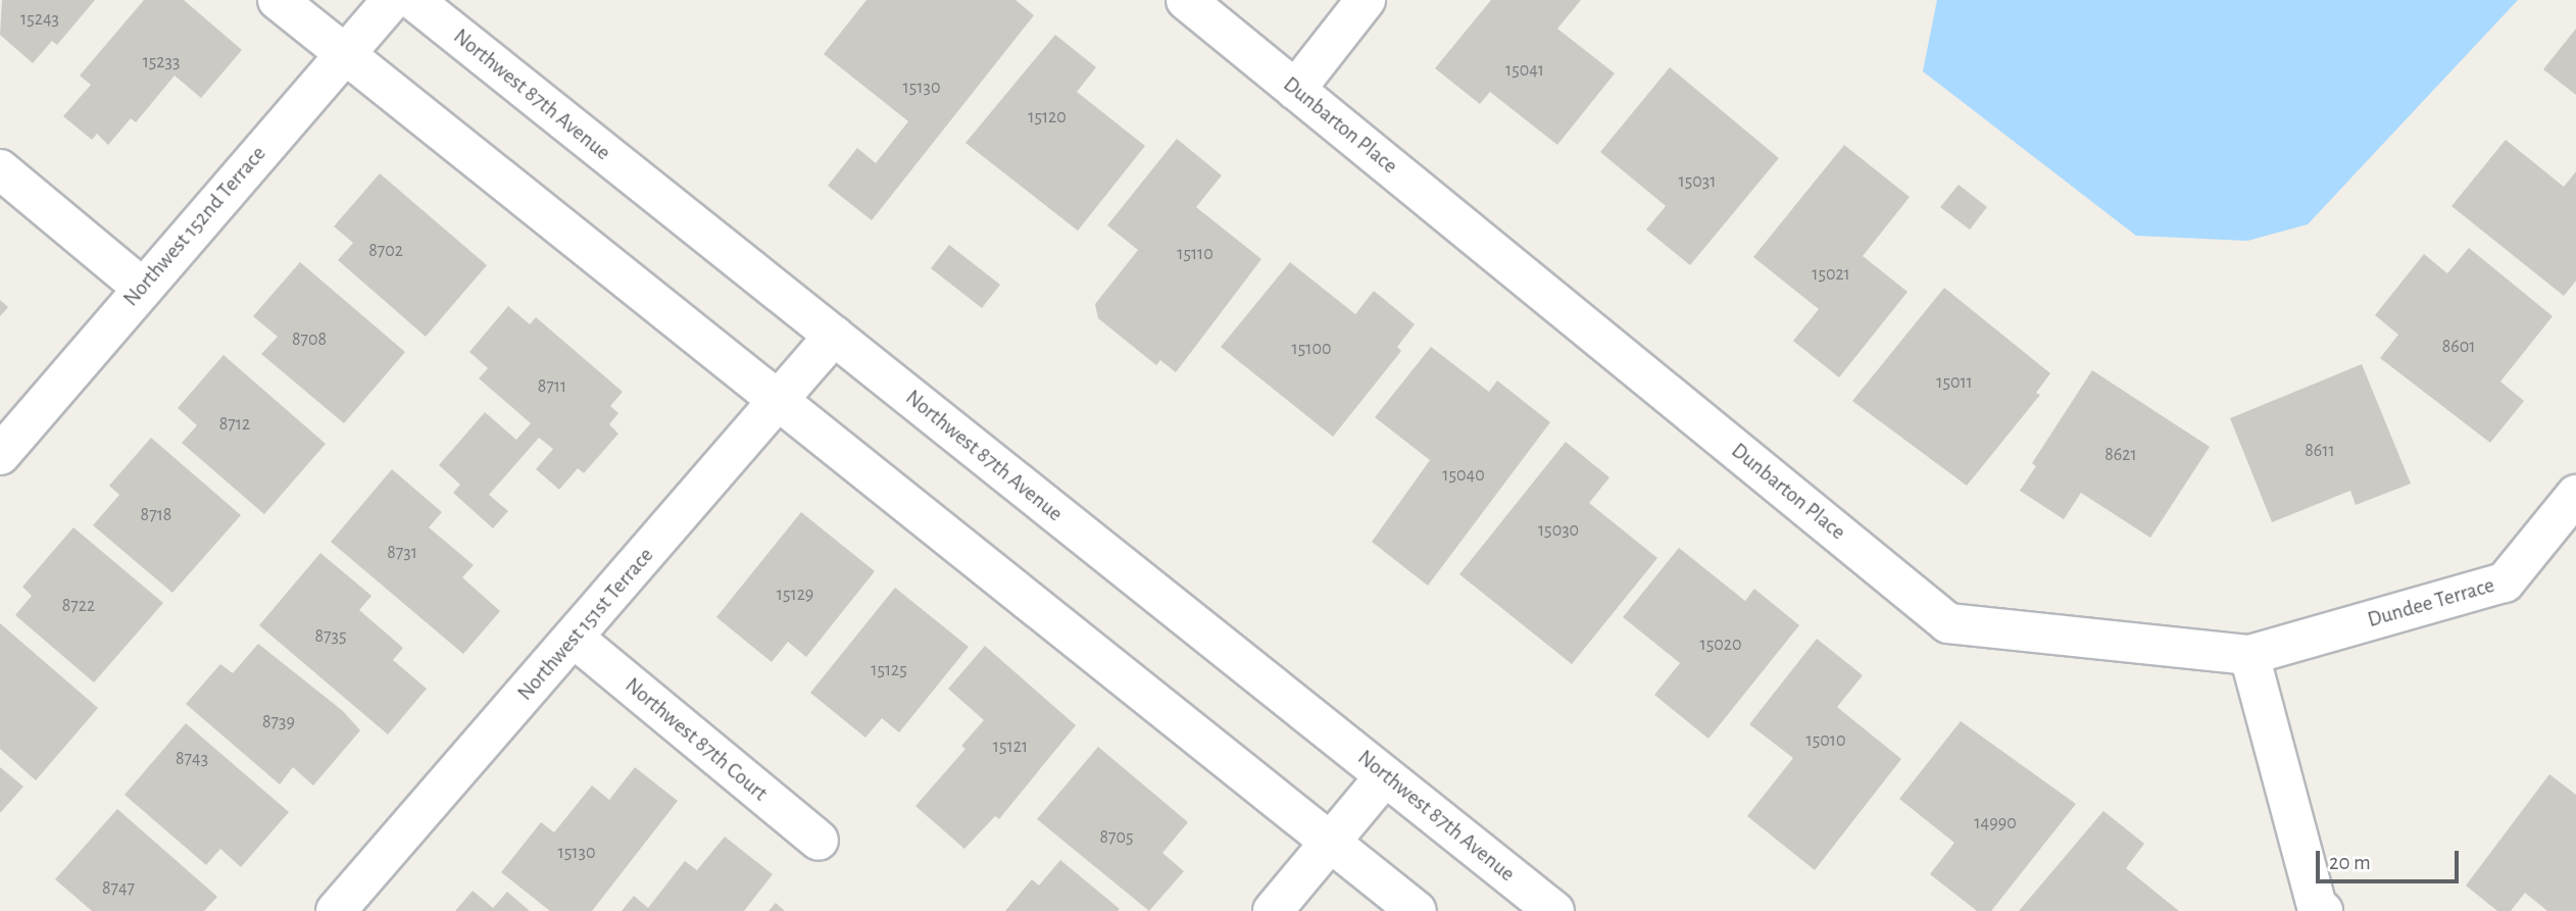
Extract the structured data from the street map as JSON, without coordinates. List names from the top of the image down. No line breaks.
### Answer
{"streets":{"street":["Northwest 87th Avenue","Dunbarton Place","Northwest 152nd Terrace","Dundee Terrace","Northwest 151st Terrace","Northwest 87th Court"]},"crossings":[["Northwest 87th Avenue","Northwest 151st Terrace"],["Dunbarton Place","Dundee Terrace"],["Northwest 151st Terrace","Northwest 87th Court"]],"house_numbers":["15243","15233","15041","15130","15120","15031","8702","15110","15021","8708","8601","15100","15011","8711","8712","8611","8621","15040","8718","15030","8731","15129","8722","8735","15020","15125","8739","15010","15121","8743","14990","8705","15130","8747"],"scale_bar":"20 m"}
